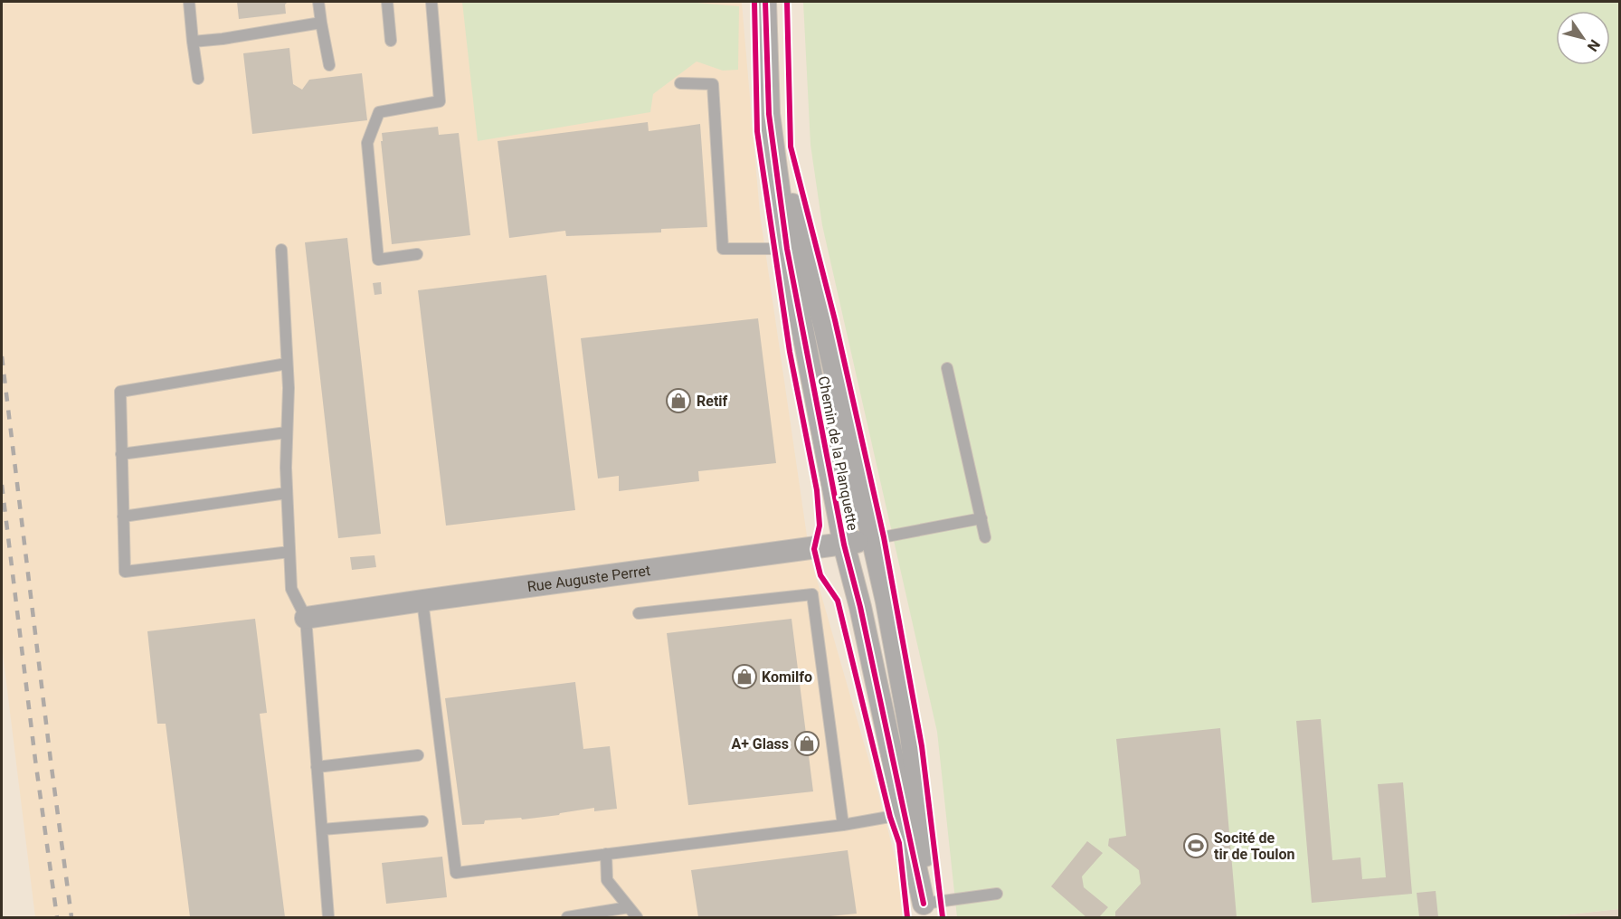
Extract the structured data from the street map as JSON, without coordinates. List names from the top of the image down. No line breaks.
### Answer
{"streets":{"street":["Chemin de la Planquette","Rue Auguste Perret"]},"crossings":[["Chemin de la Planquette","Rue Auguste Perret"]],"places":{"shop":["Retif","Komilfo","A+ Glass"],"sports":["Socité de tir de Toulon"]},"north":"bottom right"}
